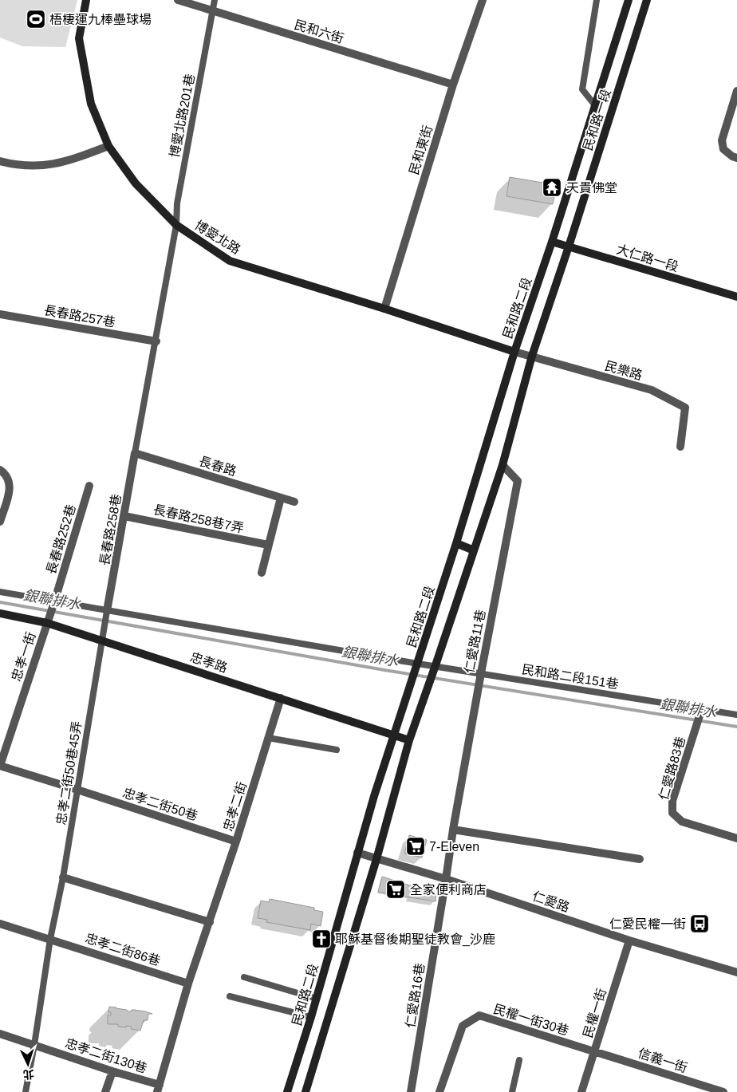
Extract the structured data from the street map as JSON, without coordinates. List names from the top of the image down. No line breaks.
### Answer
{"streets":{"street":["民和六街","民和路一段","民和東街","博愛北路","大仁路一段","民和路二段","長春路257巷","民樂路","長春路","長春路258巷7弄","長春路258巷","長春路252巷","仁愛路11巷","忠孝一街","忠孝路","仁愛路83巷","忠孝二街50巷","忠孝二街","仁愛路","忠孝二街86巷","仁愛路16巷","民權一街","民權一街30巷","忠孝二街130巷","信義一街"],"lane":["博愛北路201巷","民和路二段151巷","忠孝二街50巷45弄"]},"crossings":[["民和六街","博愛北路201巷"],["民和六街","民和東街"],["博愛北路201巷","博愛北路"],["民和路一段","大仁路一段"],["民和路一段","民和路二段"],["民和東街","博愛北路"],["博愛北路","民和路二段"],["博愛北路","民樂路"],["大仁路一段","民和路二段"],["民和路二段","民樂路"],["民和路二段","忠孝路"],["民和路二段","民和路二段151巷"],["民和路二段","仁愛路"],["長春路","長春路258巷"],["長春路258巷7弄","長春路258巷"],["長春路258巷","民和路二段151巷"],["長春路258巷","忠孝二街50巷45弄"],["長春路252巷","忠孝一街"],["長春路252巷","忠孝路"],["長春路252巷","民和路二段151巷"],["仁愛路11巷","民和路二段151巷"],["仁愛路11巷","仁愛路"],["仁愛路11巷","仁愛路16巷"],["忠孝一街","忠孝路"],["忠孝一街","忠孝二街50巷"],["忠孝路","忠孝二街50巷45弄"],["忠孝路","忠孝二街"],["民和路二段151巷","仁愛路83巷"],["民和路二段151巷","忠孝二街50巷45弄"],["忠孝二街50巷45弄","忠孝二街50巷"],["忠孝二街50巷45弄","忠孝二街86巷"],["忠孝二街50巷45弄","忠孝二街130巷"],["忠孝二街50巷","忠孝二街"],["忠孝二街","忠孝二街86巷"],["忠孝二街","忠孝二街130巷"],["仁愛路","仁愛路16巷"],["仁愛路","民權一街"],["民權一街","民權一街30巷"],["民權一街","信義一街"],["民權一街30巷","信義一街"]],"water":["銀聯排水"],"places":{"sports":["梧棲運九棒壘球場"],"temple":["天貴佛堂"],"supermarket":["7-Eleven","全家便利商店"],"bus stop":["仁愛民權一街"],"church":["耶穌基督後期聖徒教會_沙鹿"]},"north":"bottom"}
